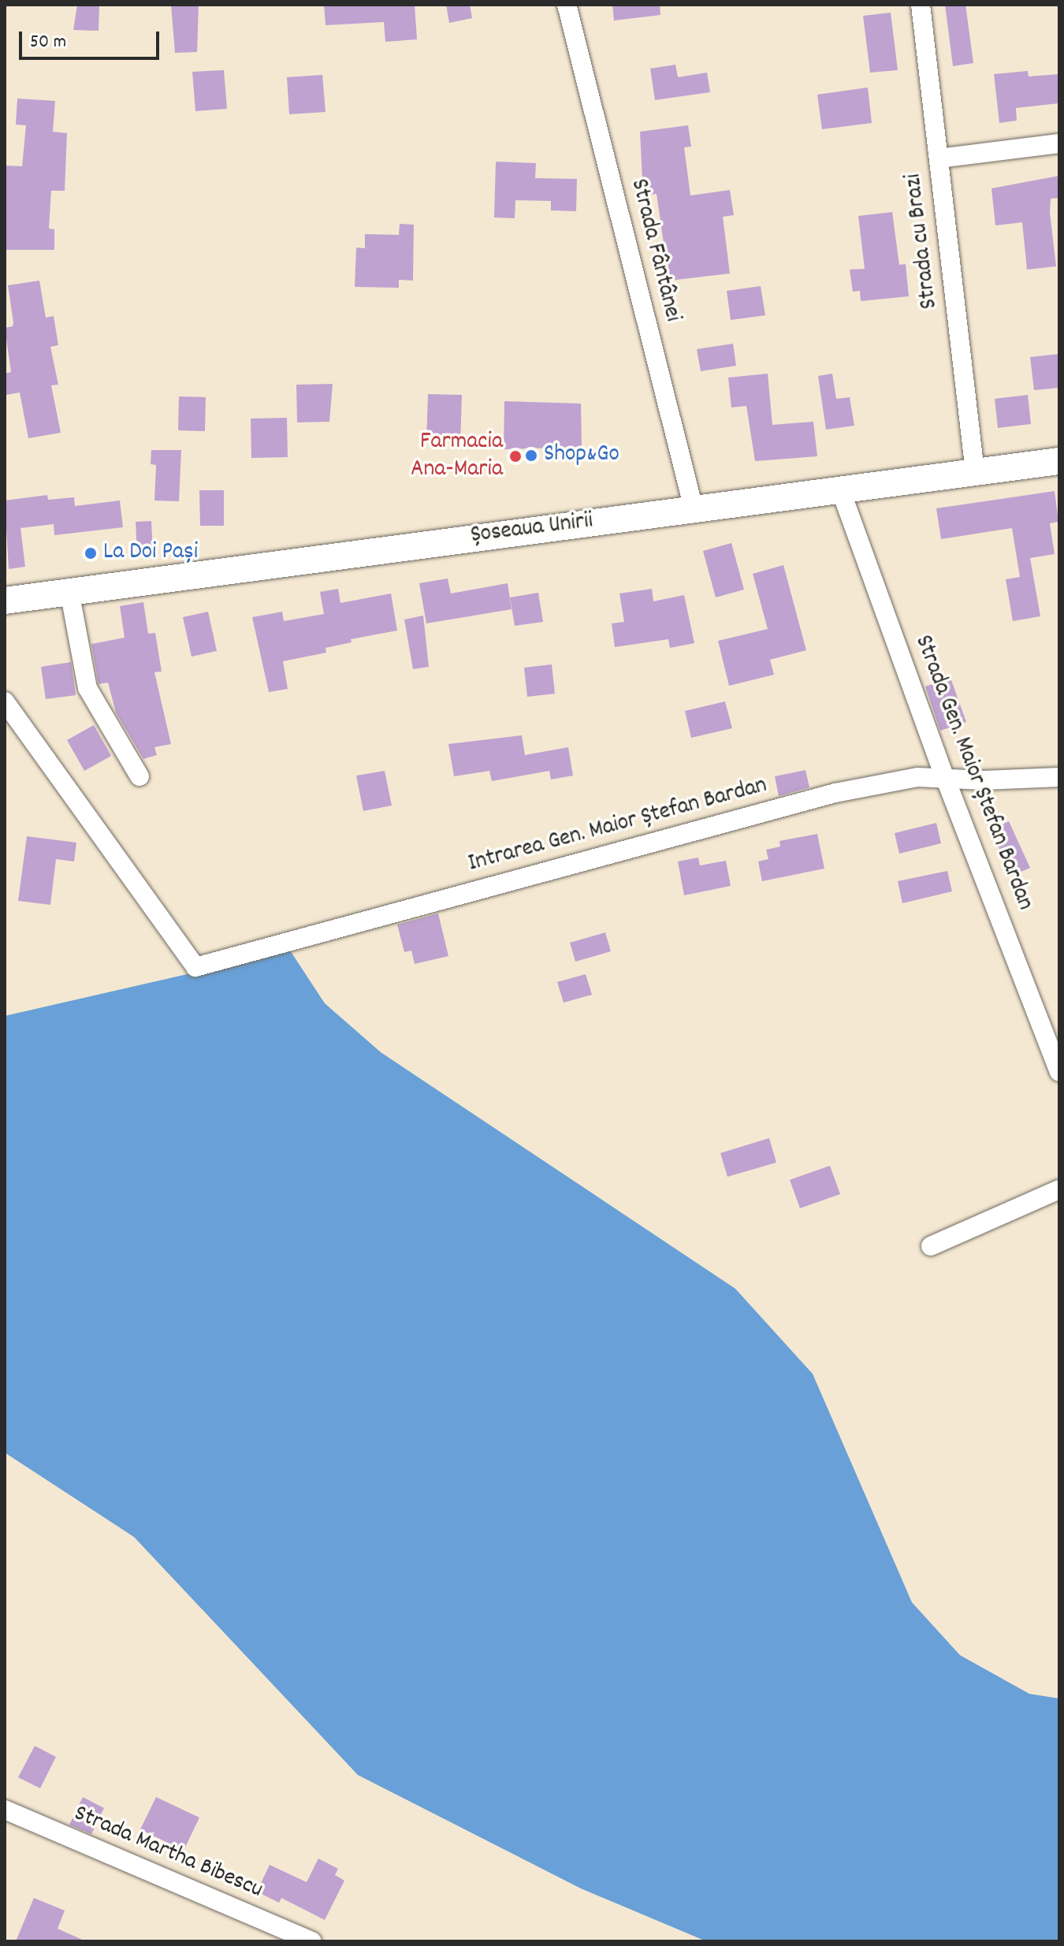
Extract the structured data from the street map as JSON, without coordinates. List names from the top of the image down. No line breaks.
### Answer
{"streets":{"main road":["Șoseaua Unirii"],"street":["Strada cu Brazi","Strada Fântânei","Strada Gen. Maior Ștefan Bardan","Intrarea Gen. Maior Ștefan Bardan","Strada Martha Bibescu"]},"crossings":[["Strada cu Brazi","Șoseaua Unirii"],["Strada Fântânei","Șoseaua Unirii"],["Șoseaua Unirii","Strada Gen. Maior Ștefan Bardan"],["Strada Gen. Maior Ștefan Bardan","Intrarea Gen. Maior Ștefan Bardan"]],"places":["Shop&Go","Farmacia Ana-Maria","La Doi Pași"],"scale_bar":"50 m"}
